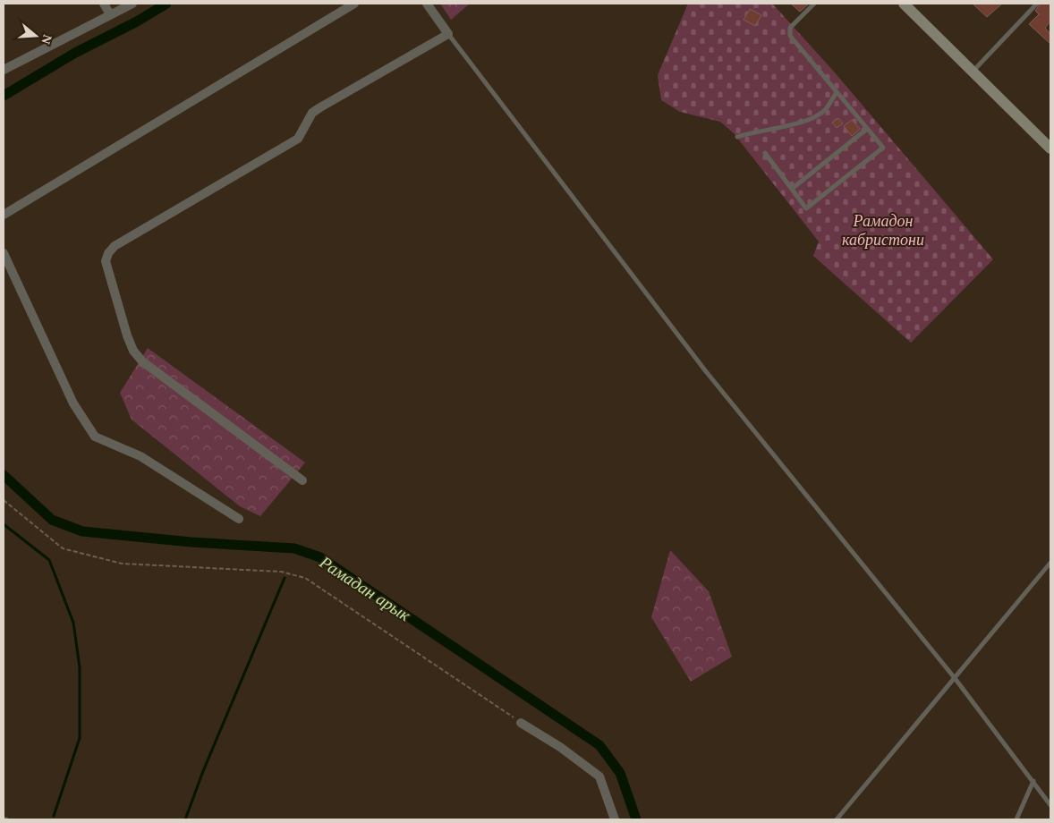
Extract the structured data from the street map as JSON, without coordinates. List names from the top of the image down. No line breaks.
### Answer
{"water":["Рамадан арык"],"parks":["Рамадон кабристони"],"north":"right"}
